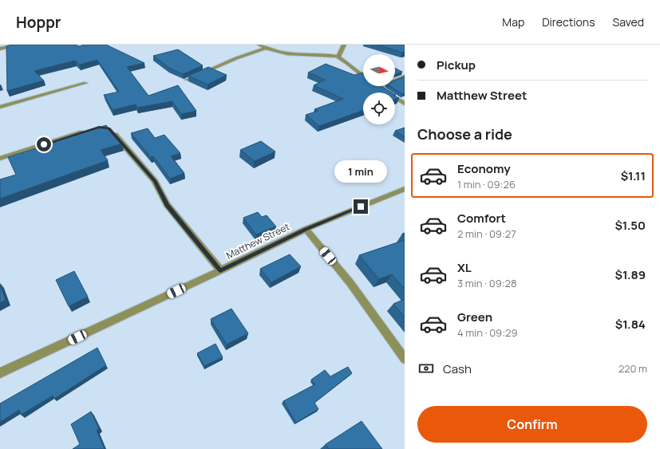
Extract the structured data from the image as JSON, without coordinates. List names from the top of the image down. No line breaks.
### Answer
{"streets":{"street":["Matthew Street"]},"north":"right","page":{"header":"Hoppr","nav":["Map","Directions","Saved"],"banner":["Pickup","Matthew Street"],"heading":"Choose a ride","list":[{"name":"Economy","note":"1 min · 09:26","value":"$1.11"},{"name":"Comfort","note":"2 min · 09:27","value":"$1.50"},{"name":"XL","note":"3 min · 09:28","value":"$1.89"},{"name":"Green","note":"4 min · 09:29","value":"$1.84"}],"bubble":"1 min","pay":["Cash","220 m"],"buttons":"Confirm"}}
